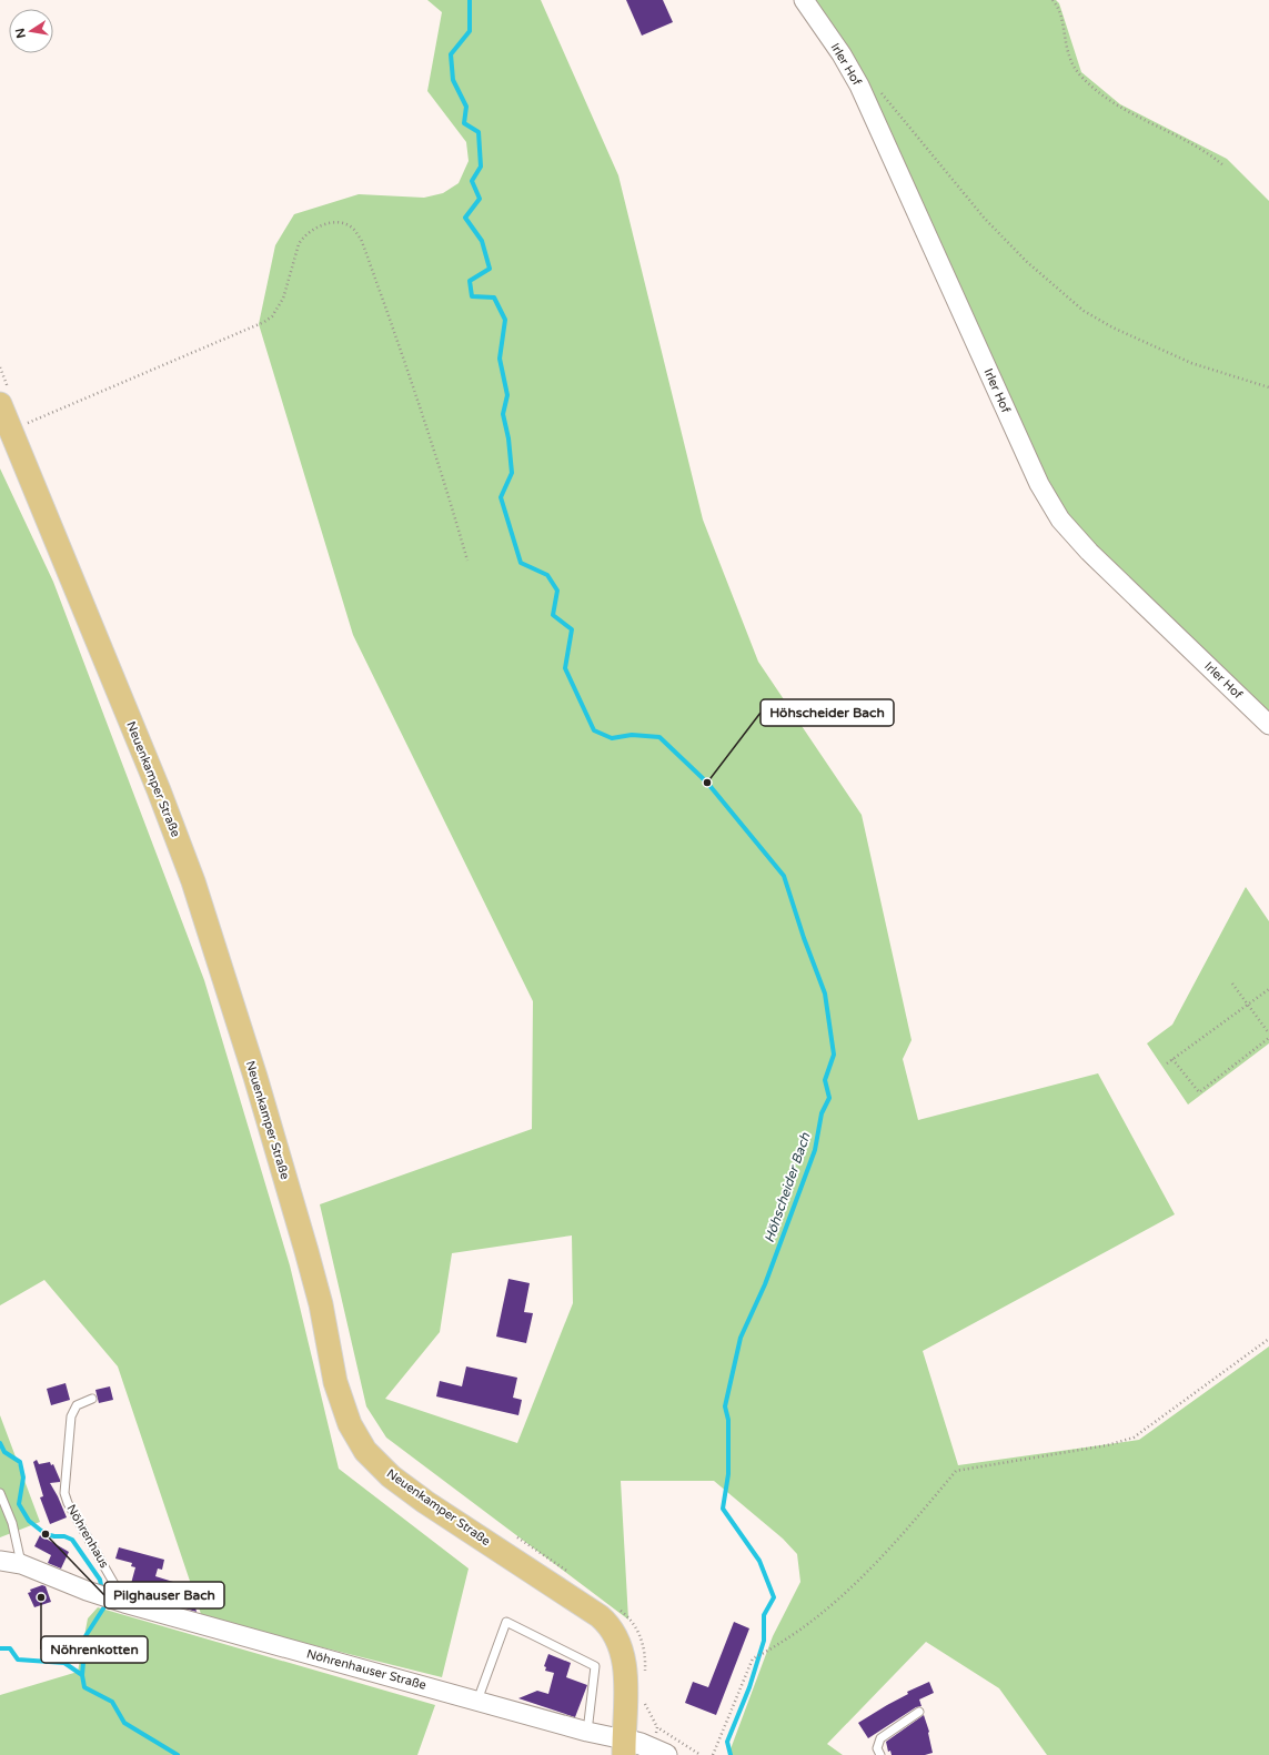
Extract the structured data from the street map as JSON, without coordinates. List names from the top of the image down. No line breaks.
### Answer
{"streets":{"main road":["Neuenkamper Straße"],"street":["Irler Hof","Nöhrenhauser Straße"],"lane":["Nöhrenhaus"]},"crossings":[["Neuenkamper Straße","Nöhrenhauser Straße"],["Nöhrenhaus","Nöhrenhauser Straße"]],"water":["Höhscheider Bach"],"places":["Höhscheider Bach","Pilghauser Bach","Nöhrenkotten"],"north":"left"}
